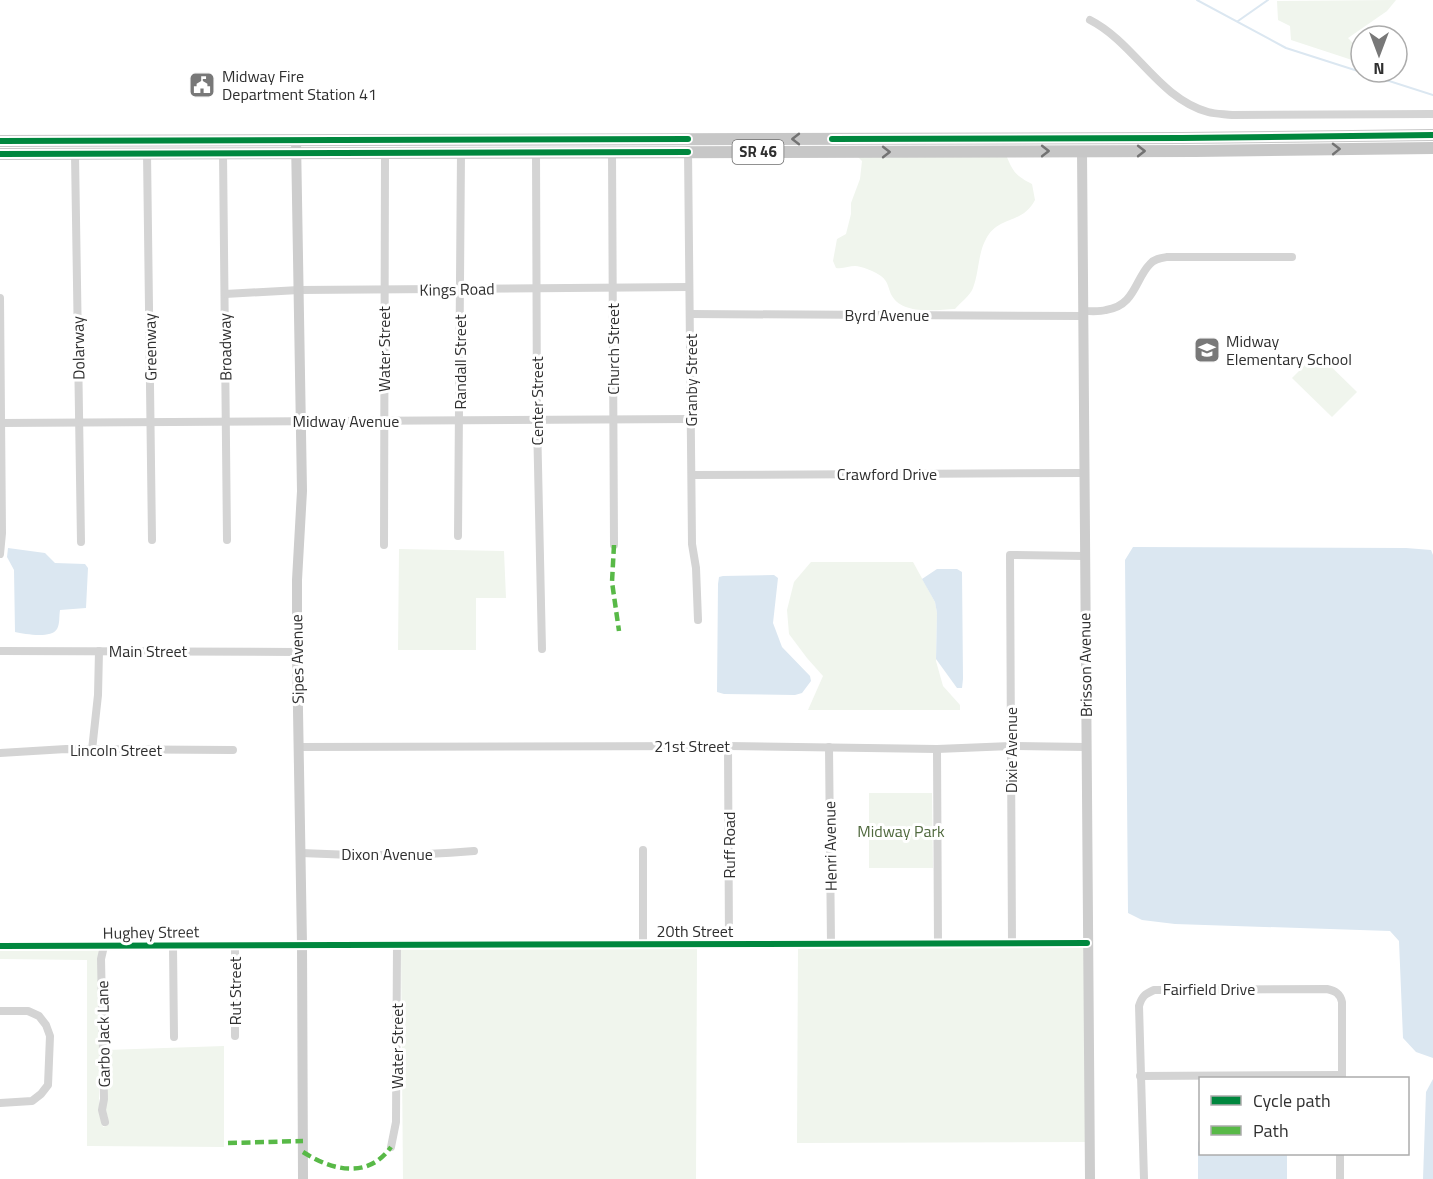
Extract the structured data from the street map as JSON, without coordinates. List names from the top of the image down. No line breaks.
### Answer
{"streets":{"main road":["SR 46"],"street":["Kings Road","Byrd Avenue","Greenway","Broadway","Dolarway","Water Street","Church Street","Randall Street","Granby Street","Center Street","Midway Avenue","Crawford Drive","Main Street","Sipes Avenue","Brisson Avenue","21st Street","Lincoln Street","Dixie Avenue","Ruff Road","Henri Avenue","Dixon Avenue","20th Street","Hughey Street","Fairfield Drive","Rut Street","Garbo Jack Lane"]},"crossings":[["SR 46","Greenway"],["SR 46","Broadway"],["SR 46","Dolarway"],["SR 46","Water Street"],["SR 46","Church Street"],["SR 46","Randall Street"],["SR 46","Granby Street"],["SR 46","Center Street"],["SR 46","Sipes Avenue"],["SR 46","Brisson Avenue"],["Kings Road","Broadway"],["Kings Road","Water Street"],["Kings Road","Church Street"],["Kings Road","Randall Street"],["Kings Road","Granby Street"],["Kings Road","Center Street"],["Kings Road","Sipes Avenue"],["Byrd Avenue","Granby Street"],["Byrd Avenue","Brisson Avenue"],["Greenway","Midway Avenue"],["Broadway","Midway Avenue"],["Dolarway","Midway Avenue"],["Water Street","Midway Avenue"],["Water Street","20th Street"],["Church Street","Midway Avenue"],["Randall Street","Midway Avenue"],["Granby Street","Midway Avenue"],["Granby Street","Crawford Drive"],["Center Street","Midway Avenue"],["Midway Avenue","Sipes Avenue"],["Crawford Drive","Brisson Avenue"],["Main Street","Sipes Avenue"],["Sipes Avenue","21st Street"],["Sipes Avenue","Dixon Avenue"],["Sipes Avenue","20th Street"],["Sipes Avenue","Hughey Street"],["Brisson Avenue","21st Street"],["Brisson Avenue","Dixie Avenue"],["Brisson Avenue","20th Street"],["21st Street","Dixie Avenue"],["21st Street","Ruff Road"],["21st Street","Henri Avenue"],["Dixie Avenue","20th Street"],["Ruff Road","20th Street"],["Henri Avenue","20th Street"],["20th Street","Hughey Street"],["Hughey Street","Rut Street"],["Hughey Street","Garbo Jack Lane"]],"parks":["Midway Park"],"places":{"public building":["Midway Fire Department Station 41"],"school or university":["Midway Elementary School"]},"legend":["Cycle path","Path"],"north":"bottom"}
